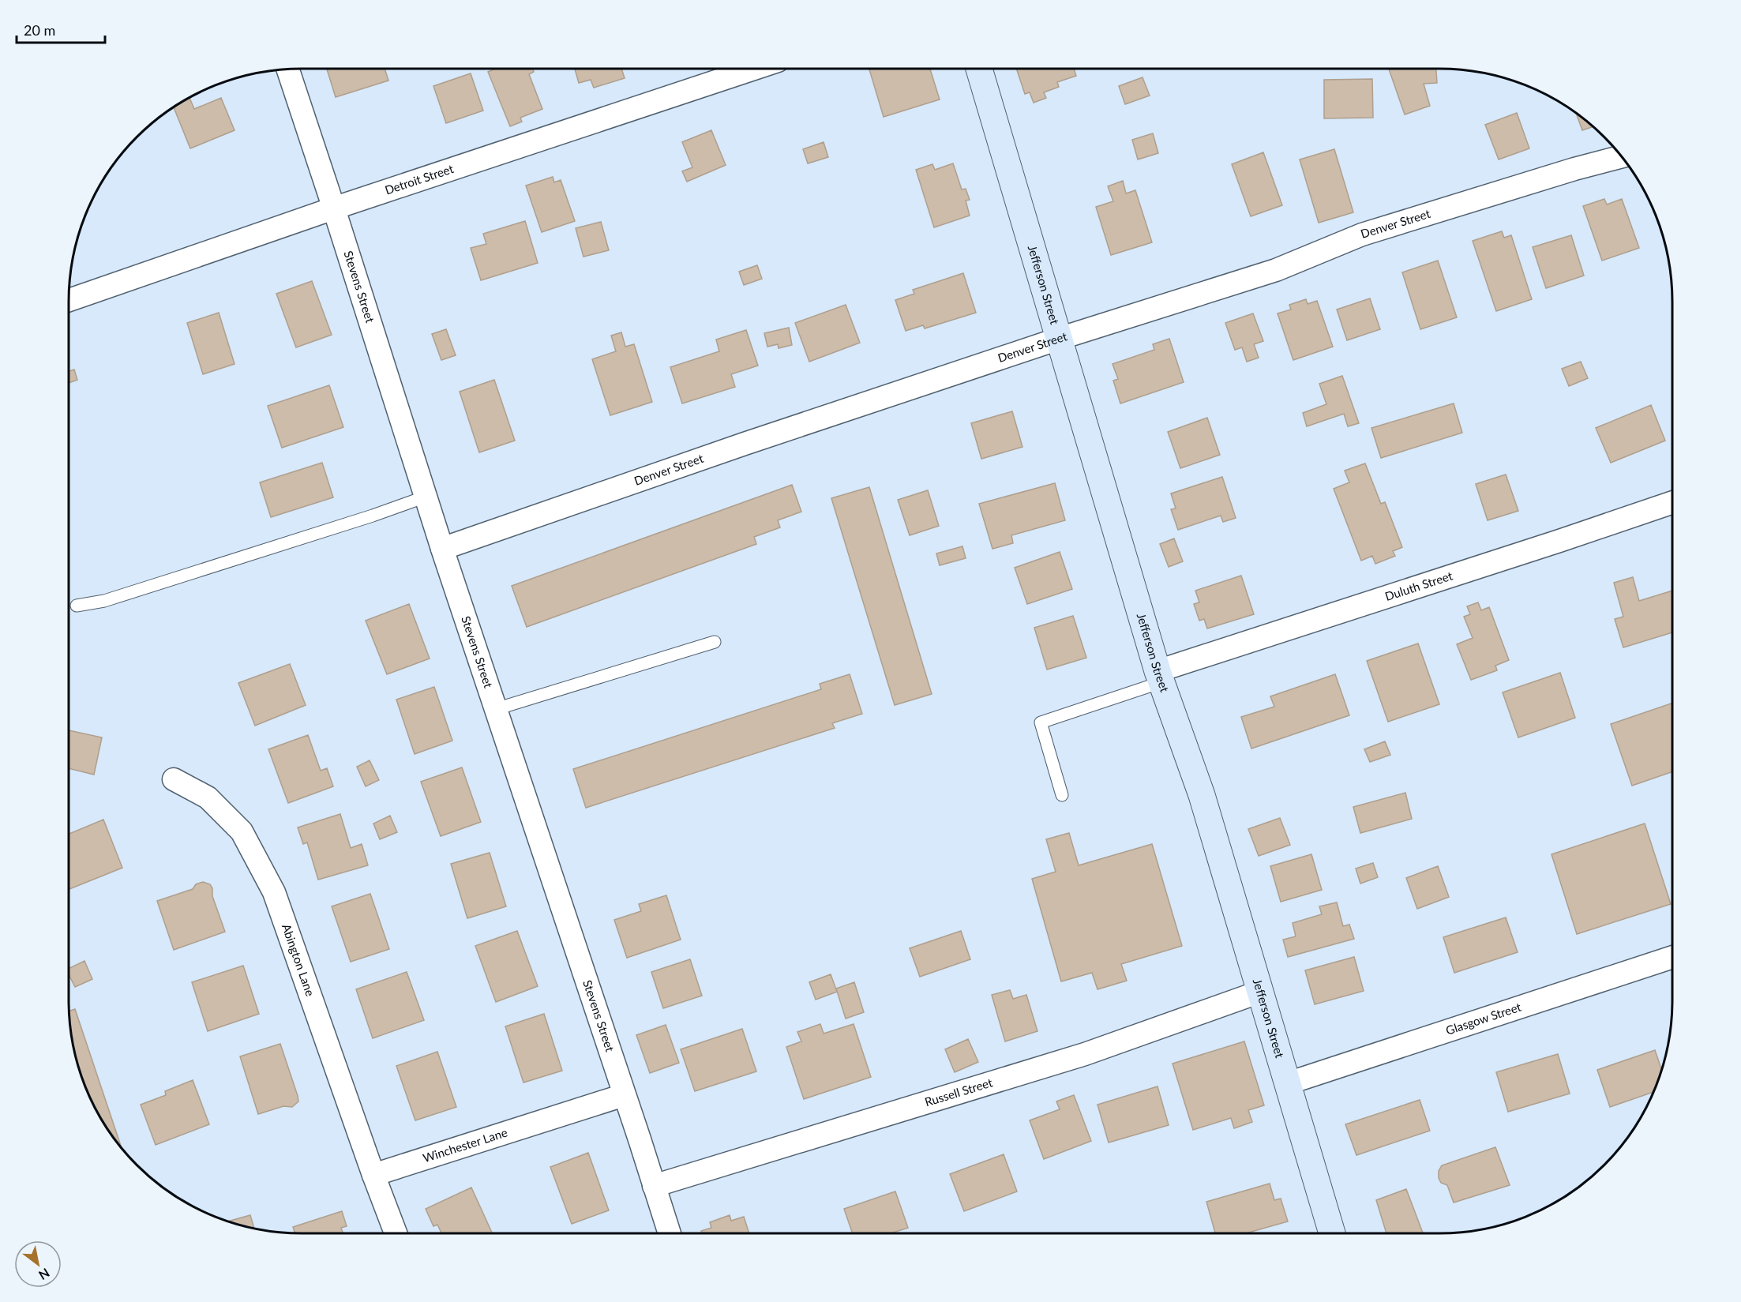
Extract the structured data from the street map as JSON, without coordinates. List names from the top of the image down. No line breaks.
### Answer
{"streets":{"street":["Detroit Street","Denver Street","Jefferson Street","Stevens Street","Duluth Street","Abington Lane","Glasgow Street","Russell Street","Winchester Lane"]},"crossings":[["Detroit Street","Stevens Street"],["Denver Street","Jefferson Street"],["Denver Street","Stevens Street"],["Jefferson Street","Duluth Street"],["Jefferson Street","Glasgow Street"],["Jefferson Street","Russell Street"],["Stevens Street","Russell Street"],["Stevens Street","Winchester Lane"],["Abington Lane","Winchester Lane"]],"scale_bar":"20 m","north":"bottom right"}
